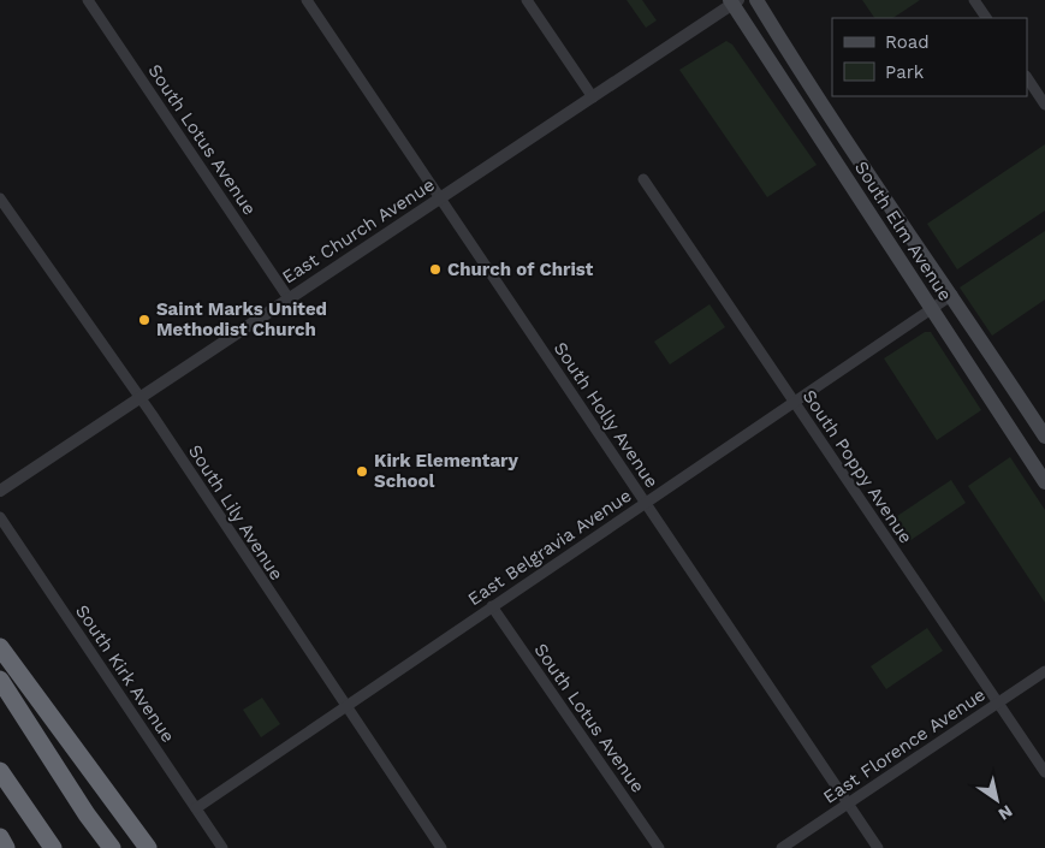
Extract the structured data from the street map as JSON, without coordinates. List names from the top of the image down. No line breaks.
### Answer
{"streets":{"main road":["South Elm Avenue"],"street":["South Lotus Avenue","East Church Avenue","South Holly Avenue","South Poppy Avenue","South Lily Avenue","East Belgravia Avenue","South Kirk Avenue","East Florence Avenue"]},"crossings":[["South Lotus Avenue","East Church Avenue"],["South Lotus Avenue","East Belgravia Avenue"],["East Church Avenue","South Elm Avenue"],["East Church Avenue","South Holly Avenue"],["East Church Avenue","South Lily Avenue"],["South Elm Avenue","East Belgravia Avenue"],["South Holly Avenue","East Belgravia Avenue"],["South Holly Avenue","East Florence Avenue"],["South Poppy Avenue","East Belgravia Avenue"],["South Poppy Avenue","East Florence Avenue"],["South Lily Avenue","East Belgravia Avenue"],["East Belgravia Avenue","South Kirk Avenue"]],"places":["Church of Christ","Saint Marks United Methodist Church","Kirk Elementary School"],"legend":["Road","Park"],"north":"bottom right"}
